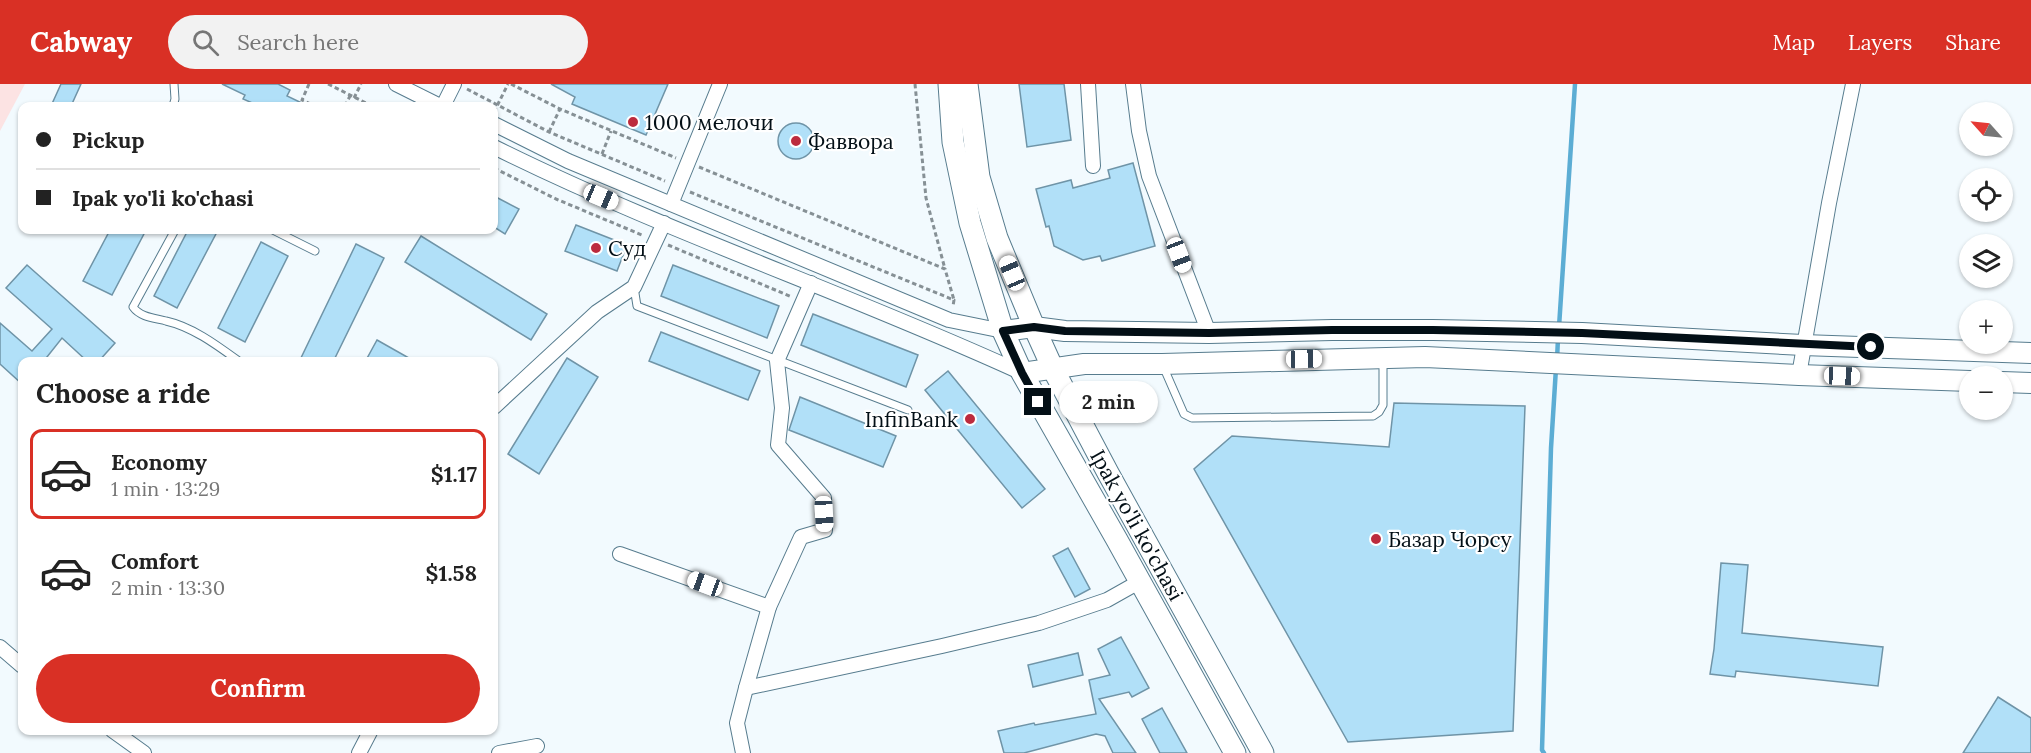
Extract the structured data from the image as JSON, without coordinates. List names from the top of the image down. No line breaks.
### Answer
{"streets":{"main road":["Ipak yo'li ko'chasi"]},"places":["1000 мелочи","Фаввора","Суд","InfinBank","Базар Чорсу"],"north":"top left","page":{"header":"Cabway","search":"Search here","nav":["Map","Layers","Share"],"map_buttons":["+","−"],"banner":["Pickup","Ipak yo'li ko'chasi"],"heading":"Choose a ride","bubble":"2 min","list":[{"name":"Economy","note":"1 min · 13:29","value":"$1.17"},{"name":"Comfort","note":"2 min · 13:30","value":"$1.58"}],"buttons":"Confirm"}}
